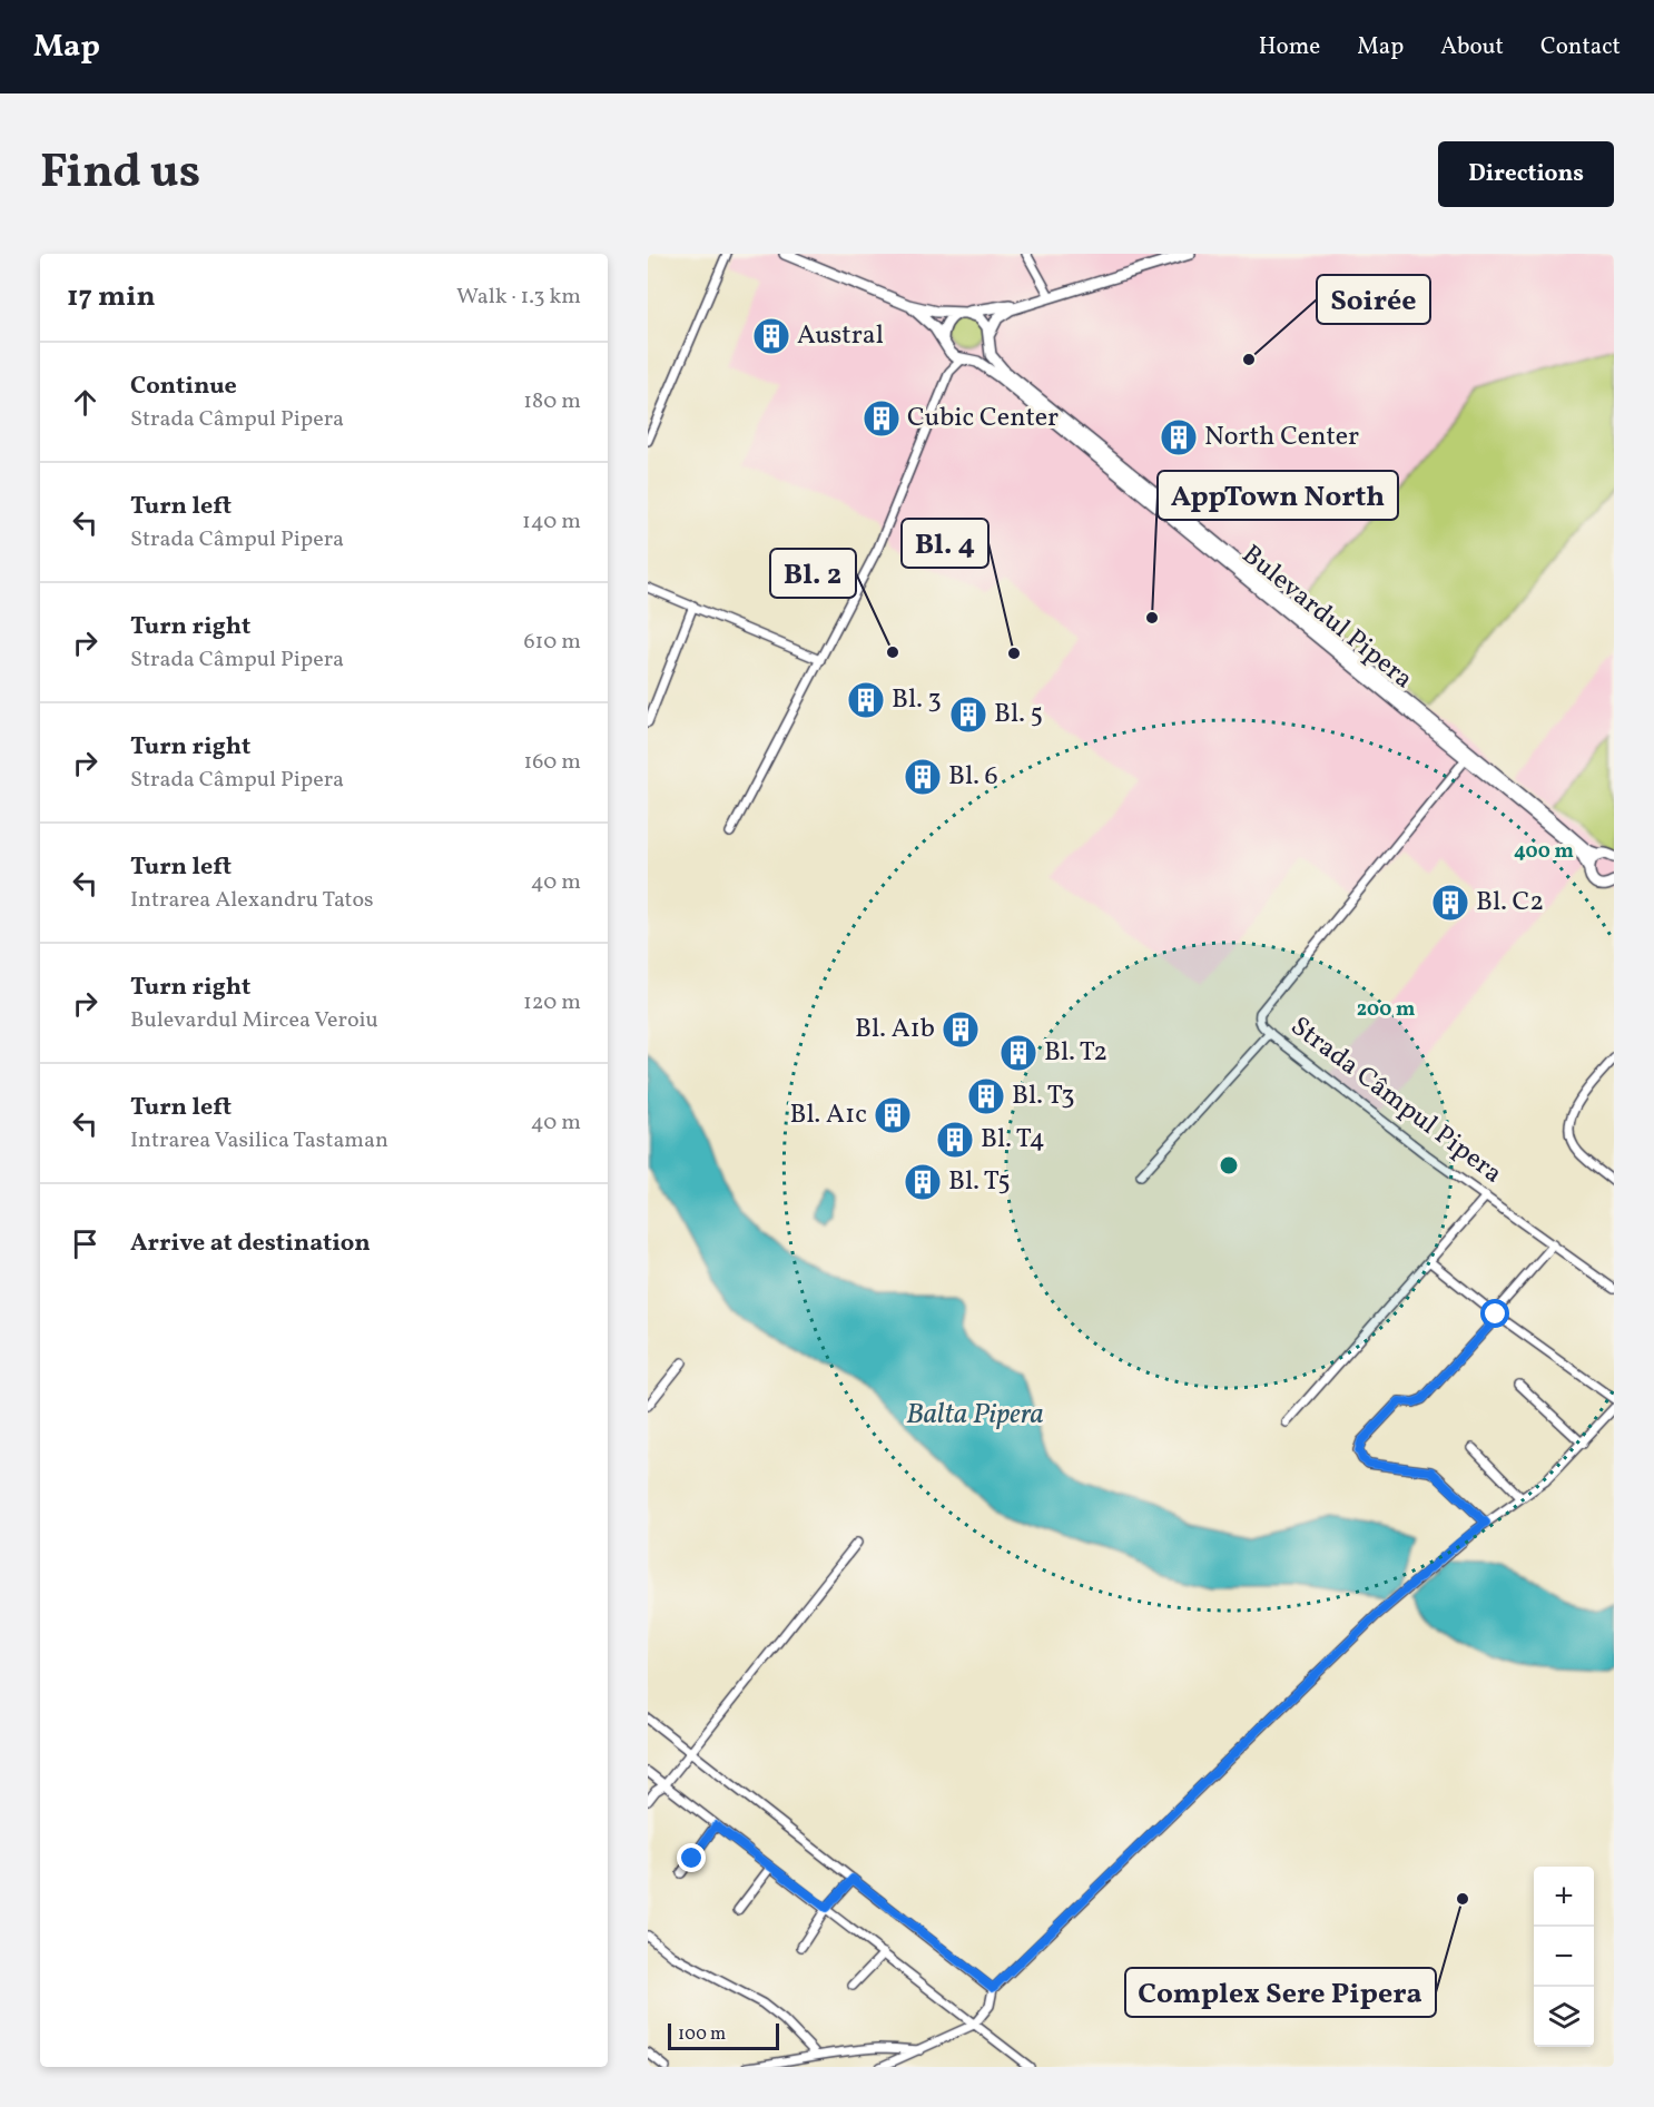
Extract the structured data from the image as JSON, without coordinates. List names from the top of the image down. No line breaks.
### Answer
{"streets":{"main road":["Bulevardul Pipera"],"street":["Strada Câmpul Pipera"]},"crossings":[["Bulevardul Pipera","Strada Câmpul Pipera"]],"water":["Balta Pipera"],"places":{"building":["Austral","Cubic Center","North Center","Bl. 3","Bl. 5","Bl. 6","Bl. C2","Bl. A1b","Bl. T2","Bl. T3","Bl. A1c","Bl. T4","Bl. T5"],"other":["Soirée","AppTown North","Bl. 2","Bl. 4","Complex Sere Pipera"]},"scale_bar":"100 m","page":{"header":"Map","nav":["Home","Map","About","Contact"],"title":"Find us","buttons":"Directions","heading":["17 min","Walk · 1.3 km"],"list":[["Continue","Strada Câmpul Pipera","180 m"],["Turn left","Strada Câmpul Pipera","140 m"],["Turn right","Strada Câmpul Pipera","610 m"],["Turn right","Strada Câmpul Pipera","160 m"],["Turn left","Intrarea Alexandru Tatos","40 m"],["Turn right","Bulevardul Mircea Veroiu","120 m"],["Turn left","Intrarea Vasilica Tastaman","40 m"],"Arrive at destination"],"map_buttons":["+","−"],"scale":"100 m"},"rings":["400 m","200 m"]}
